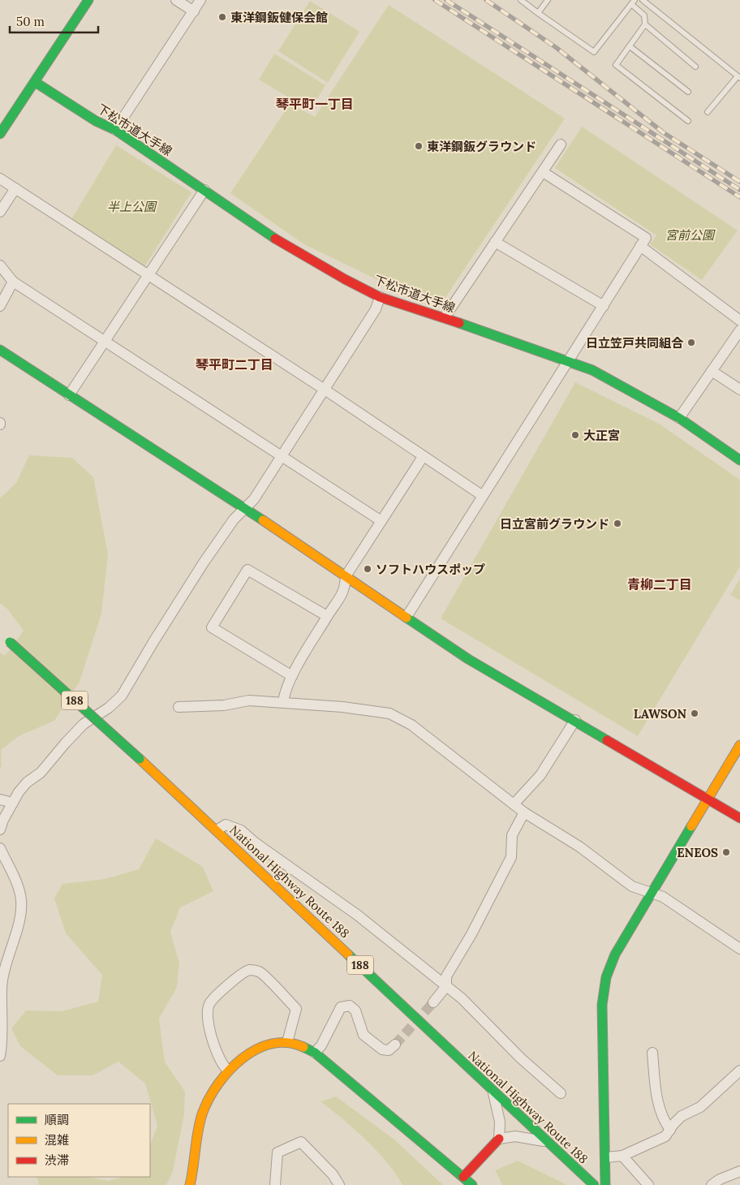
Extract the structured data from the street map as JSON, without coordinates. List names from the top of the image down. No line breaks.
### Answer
{"streets":{"main road":["下松市道大手線","188","National Highway Route 188"]},"districts":["琴平町一丁目","琴平町二丁目","青柳二丁目"],"parks":["半上公園","宮前公園"],"places":["東洋鋼鈑健保会館","東洋鋼鈑グラウンド","日立笠戸共同組合","大正宮","日立宮前グラウンド","ソフトハウスポップ","LAWSON","ENEOS"],"legend":["順調","混雑","渋滞"],"scale_bar":"50 m"}
